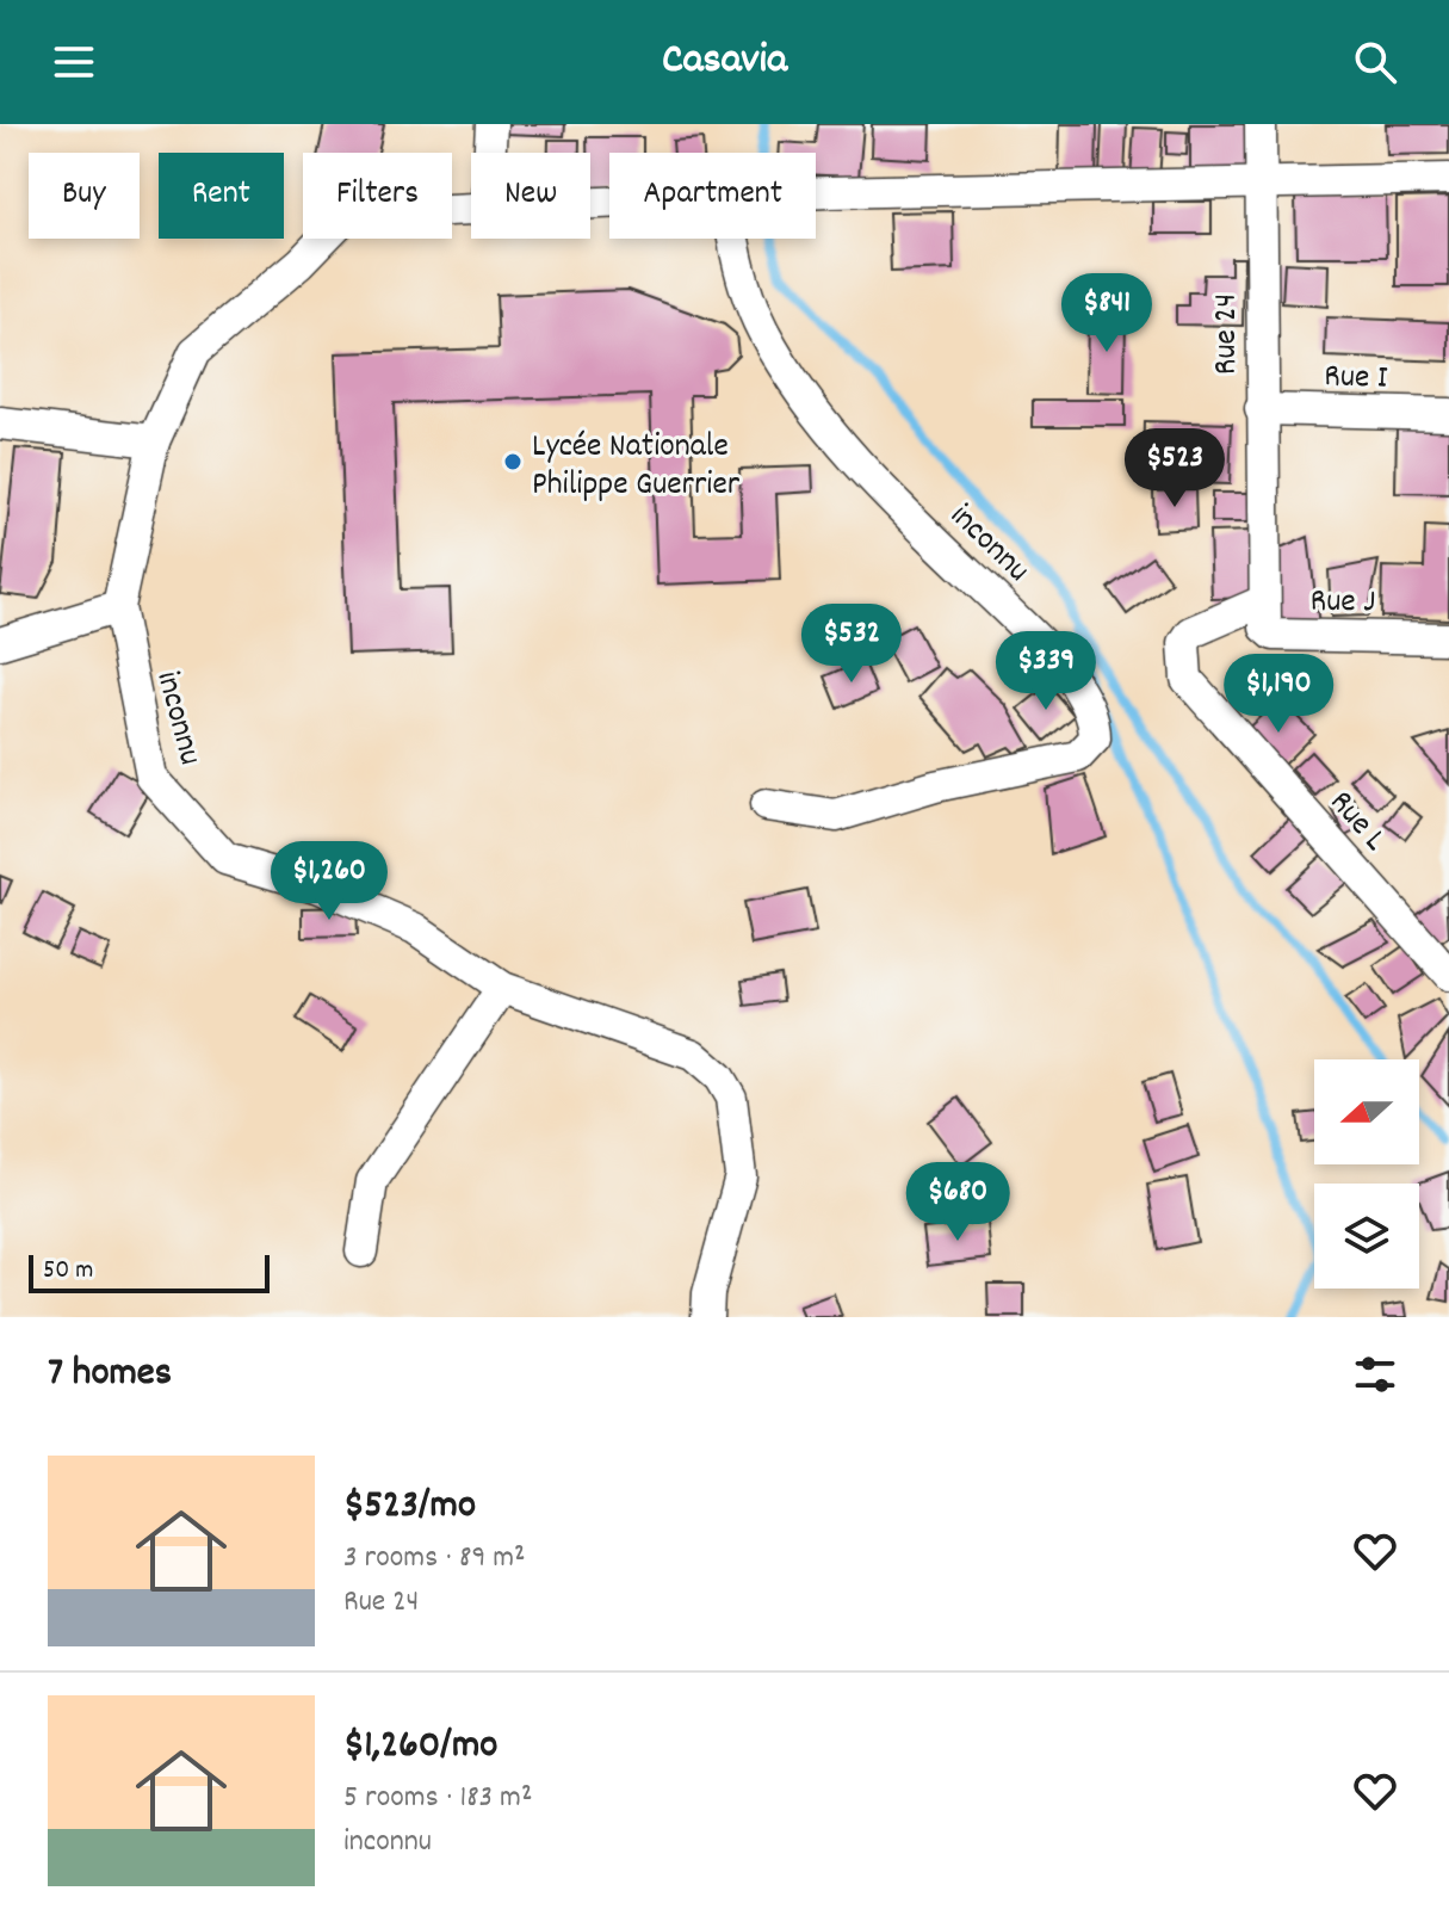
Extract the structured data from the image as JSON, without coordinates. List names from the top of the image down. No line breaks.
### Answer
{"streets":{"street":["Rue 24","Rue I","inconnu","Rue J","Rue L"]},"crossings":[["Rue 24","Rue I"],["Rue 24","Rue J"],["Rue 24","Rue L"],["Rue J","Rue L"]],"places":["Lycée Nationale Philippe Guerrier"],"scale_bar":"50 m","north":"left","page":{"header":"Casavia","chip":["Buy","Rent","Filters","New","Apartment"],"price":["$841","$523","$532","$339","$1,190","$1,260","$680"],"scale":"50 m","heading":"7 homes","list":[{"name":"$523/mo","note":"3 rooms · 89 m² · Rue 24"},{"name":"$1,260/mo","note":"5 rooms · 183 m² · inconnu"}]}}
